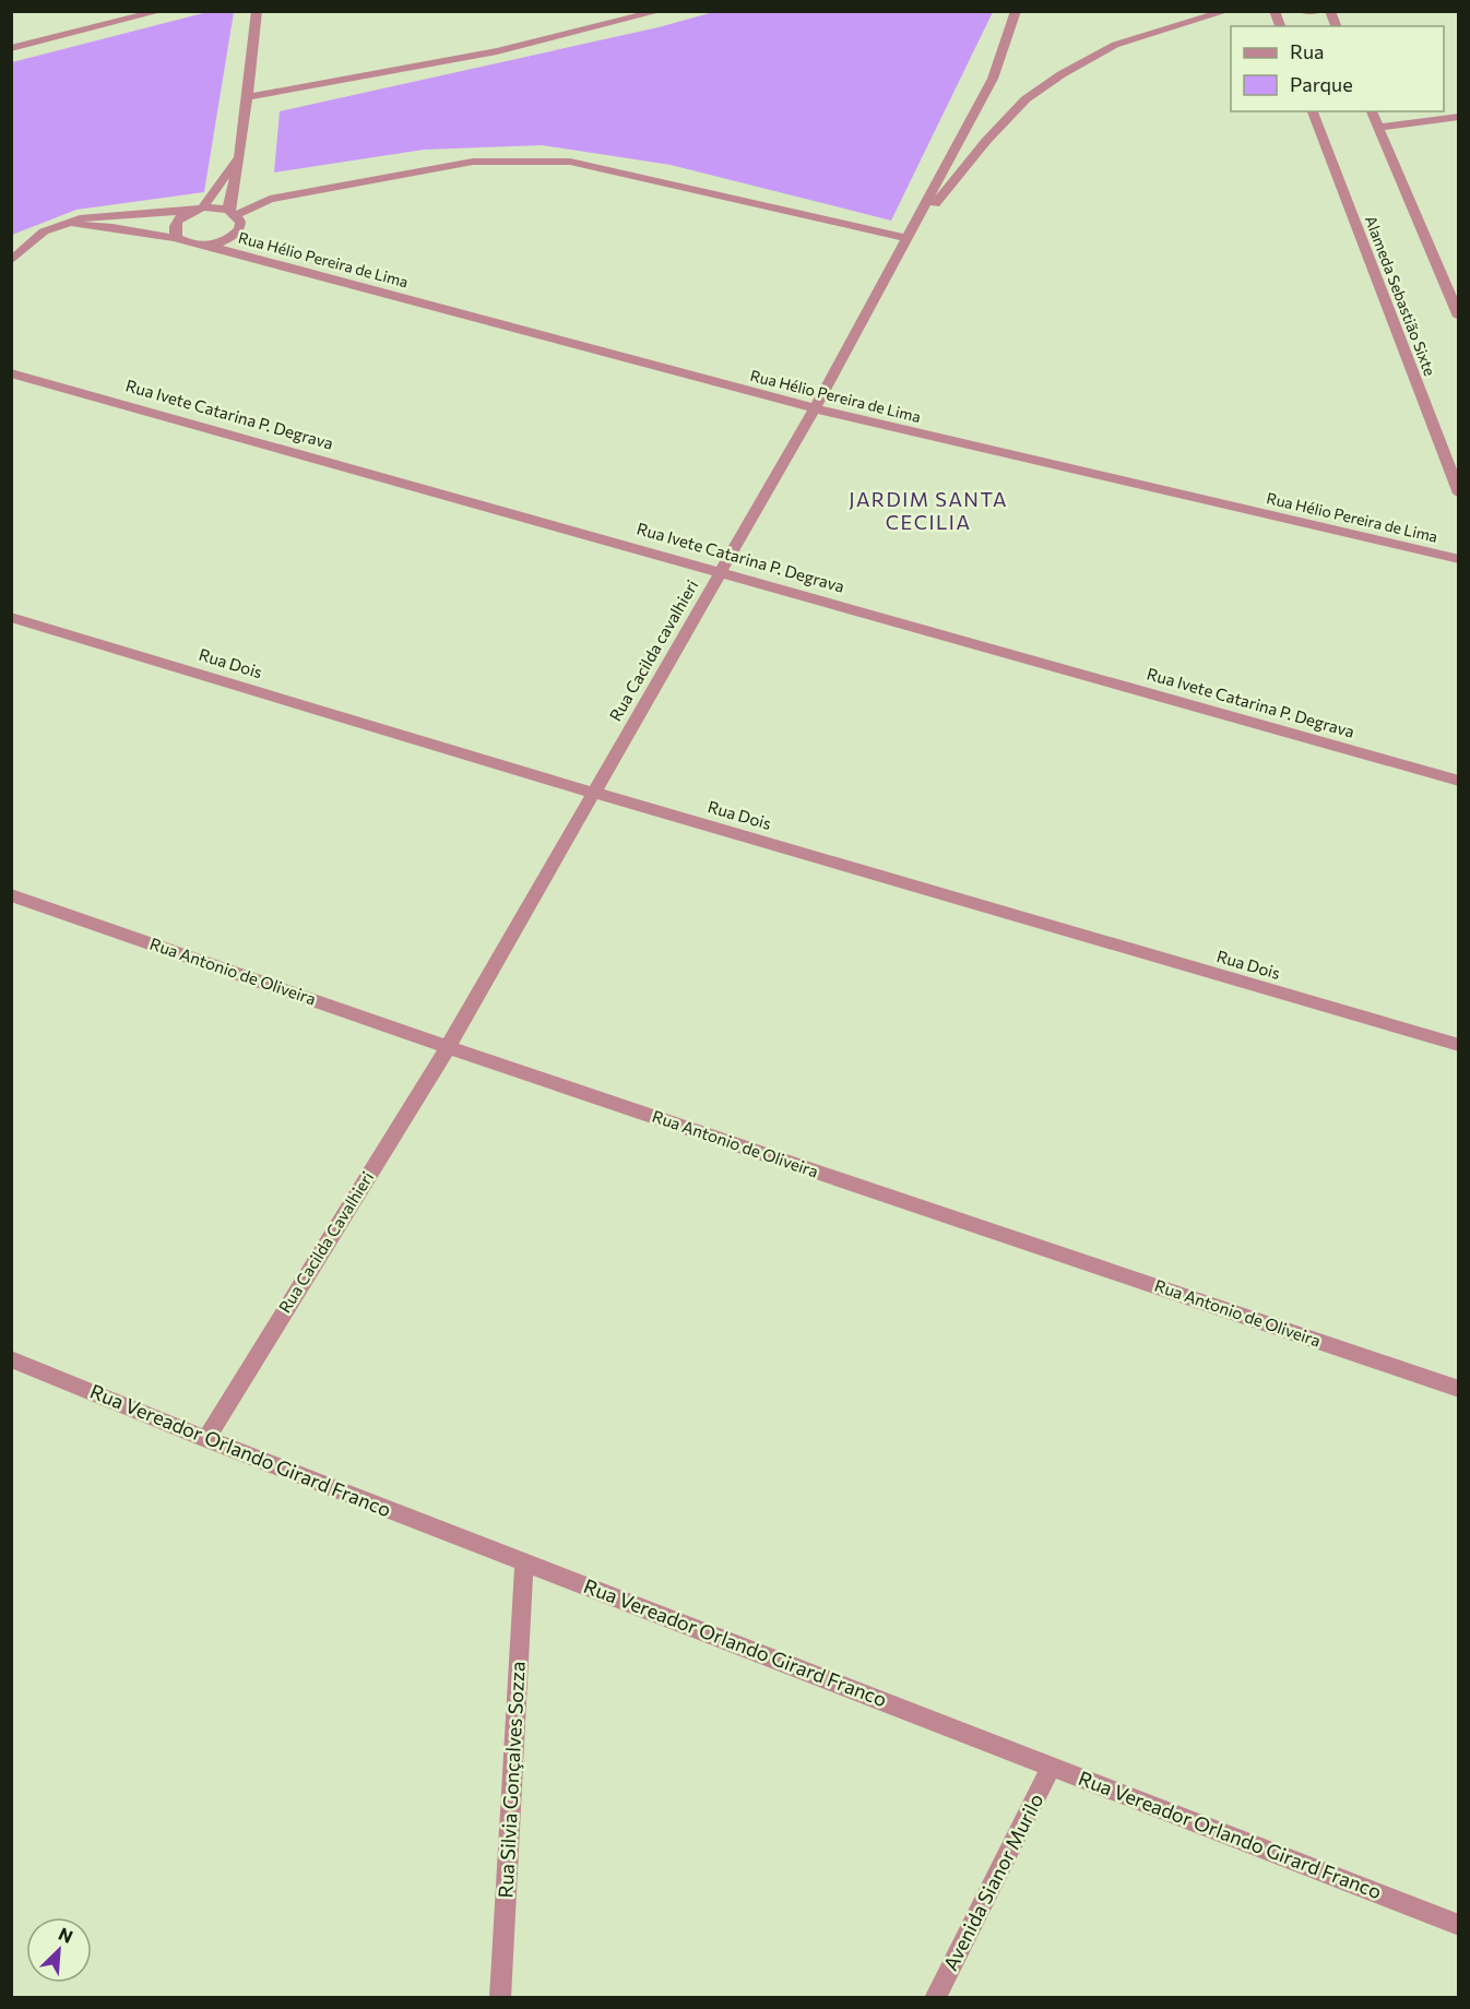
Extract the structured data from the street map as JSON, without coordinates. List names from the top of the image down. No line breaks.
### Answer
{"streets":{"street":["Rua Hélio Pereira de Lima","Alameda Sebastião Sixte","Rua Ivete Catarina P. Degrava","Rua Cacilda cavalhieri","Rua Dois","Rua Antonio de Oliveira","Rua Cacilda Cavalhieri","Rua Vereador Orlando Girard Franco","Rua Silvia Gonçalves Sozza","Avenida Sianor Murilo"]},"crossings":[["Rua Hélio Pereira de Lima","Rua Cacilda cavalhieri"],["Rua Ivete Catarina P. Degrava","Rua Cacilda cavalhieri"],["Rua Cacilda cavalhieri","Rua Dois"],["Rua Cacilda cavalhieri","Rua Antonio de Oliveira"],["Rua Cacilda cavalhieri","Rua Cacilda Cavalhieri"],["Rua Antonio de Oliveira","Rua Cacilda Cavalhieri"],["Rua Cacilda Cavalhieri","Rua Vereador Orlando Girard Franco"],["Rua Vereador Orlando Girard Franco","Rua Silvia Gonçalves Sozza"],["Rua Vereador Orlando Girard Franco","Avenida Sianor Murilo"]],"districts":["JARDIM SANTA CECILIA"],"legend":["Rua","Parque"],"north":"top right"}
